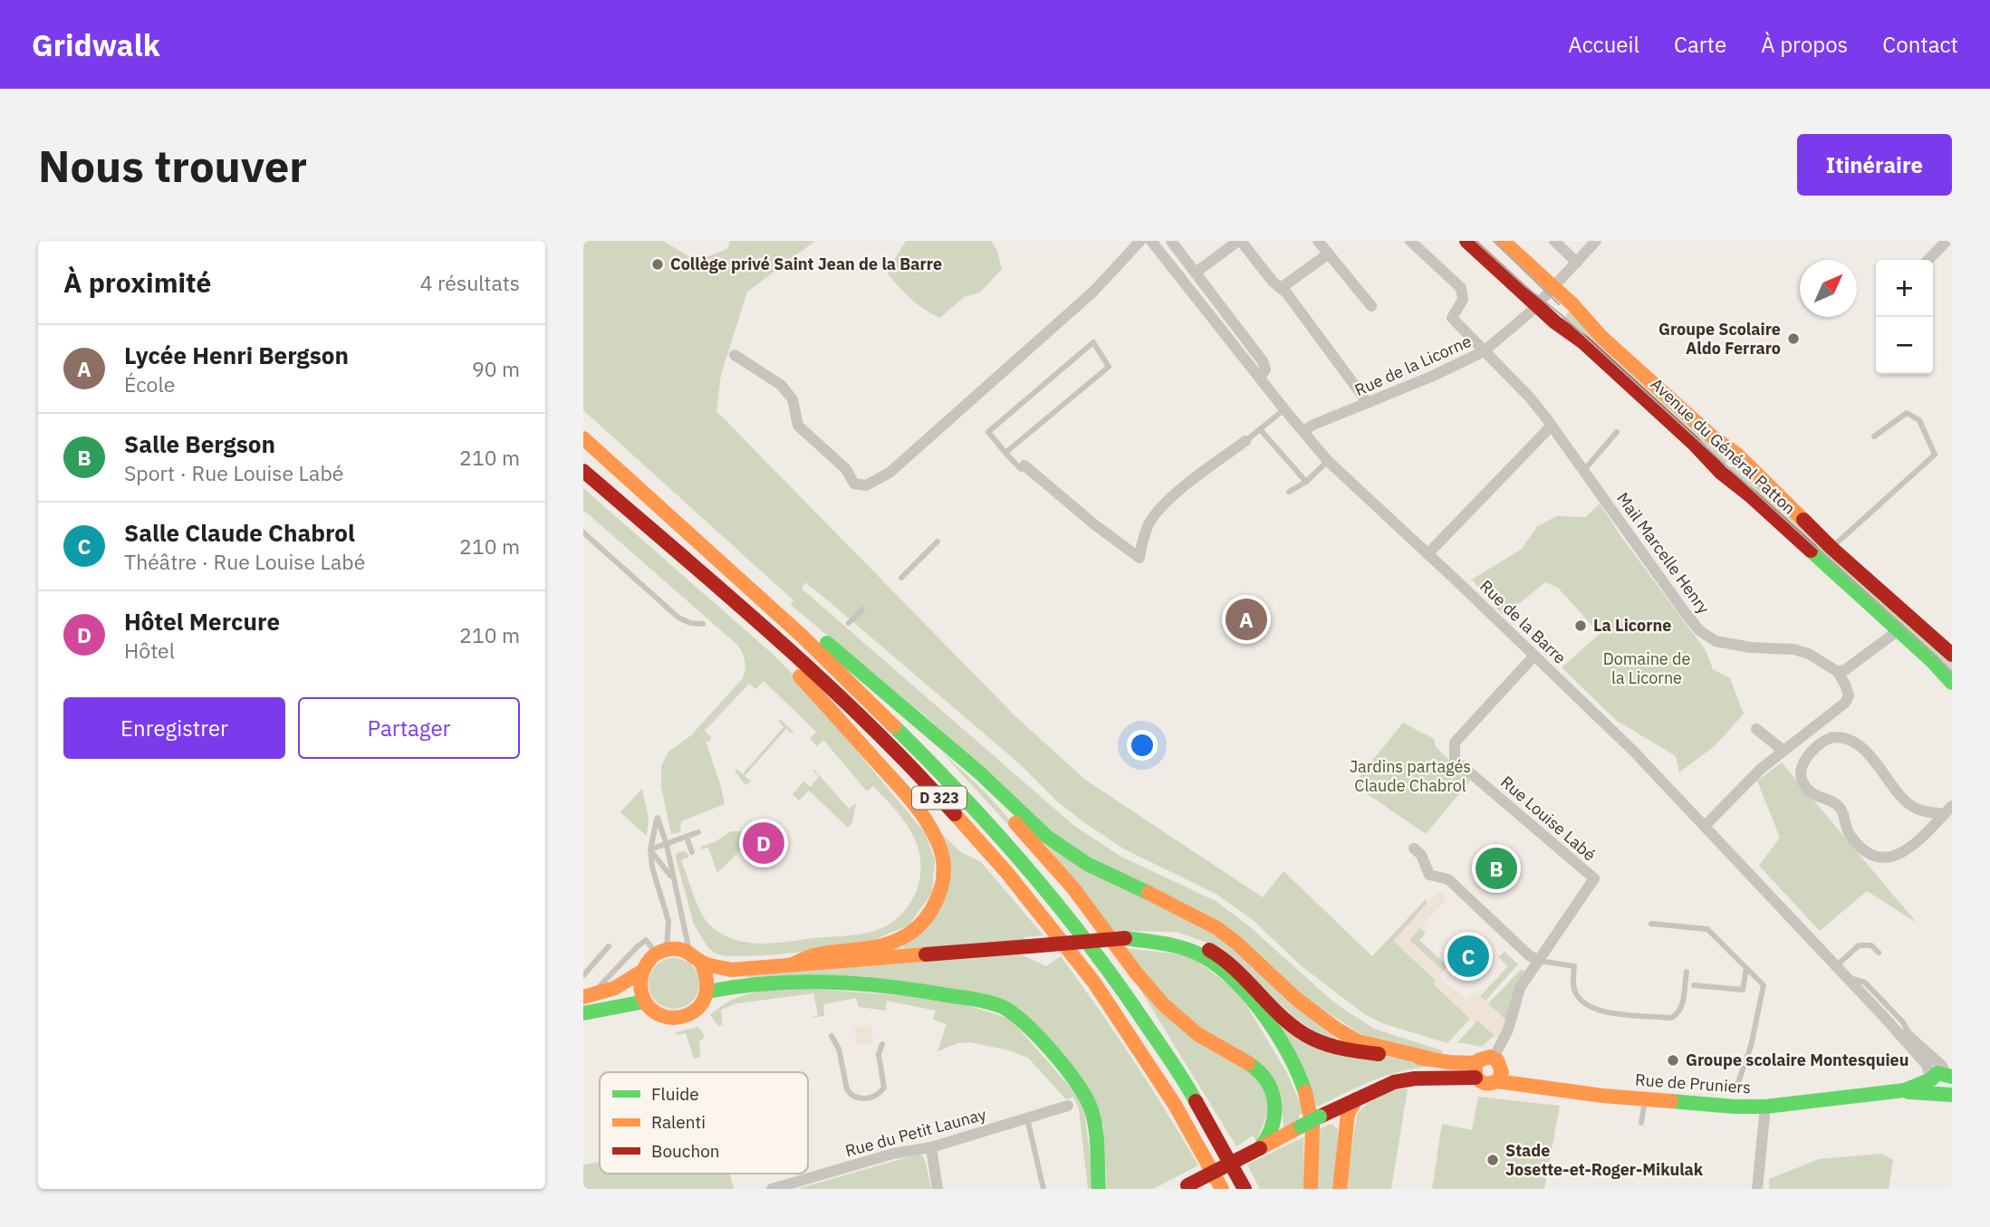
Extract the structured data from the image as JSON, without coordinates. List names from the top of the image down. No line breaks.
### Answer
{"streets":{"main road":["Avenue du Général Patton","D 323","Rue de Pruniers"],"street":["Rue de la Licorne","Mail Marcelle Henry","Rue de la Barre","Rue Louise Labé","Rue du Petit Launay"]},"crossings":[["Rue de la Licorne","Avenue du Général Patton"],["Rue de la Licorne","Mail Marcelle Henry"],["Rue de la Licorne","Rue de la Barre"],["Rue de la Barre","Rue Louise Labé"],["Rue de la Barre","Rue de Pruniers"],["Rue Louise Labé","Rue de Pruniers"]],"parks":["Domaine de la Licorne","Jardins partagés Claude Chabrol"],"places":["Collège privé Saint Jean de la Barre","Groupe Scolaire Aldo Ferraro","La Licorne","Groupe scolaire Montesquieu","Stade Josette-et-Roger-Mikulak"],"legend":["Fluide","Ralenti","Bouchon"],"north":"top right","page":{"header":"Gridwalk","nav":["Accueil","Carte","À propos","Contact"],"buttons":["Itinéraire",["Enregistrer","Partager"]],"title":"Nous trouver","heading":["À proximité","4 résultats"],"map_buttons":["+","−"],"list":[{"mark":"A","name":"Lycée Henri Bergson","note":"École","value":"90 m"},{"mark":"B","name":"Salle Bergson","note":"Sport · Rue Louise Labé","value":"210 m"},{"mark":"C","name":"Salle Claude Chabrol","note":"Théâtre · Rue Louise Labé","value":"210 m"},{"mark":"D","name":"Hôtel Mercure","note":"Hôtel","value":"210 m"}],"pins":["A","D","B","C"]}}
